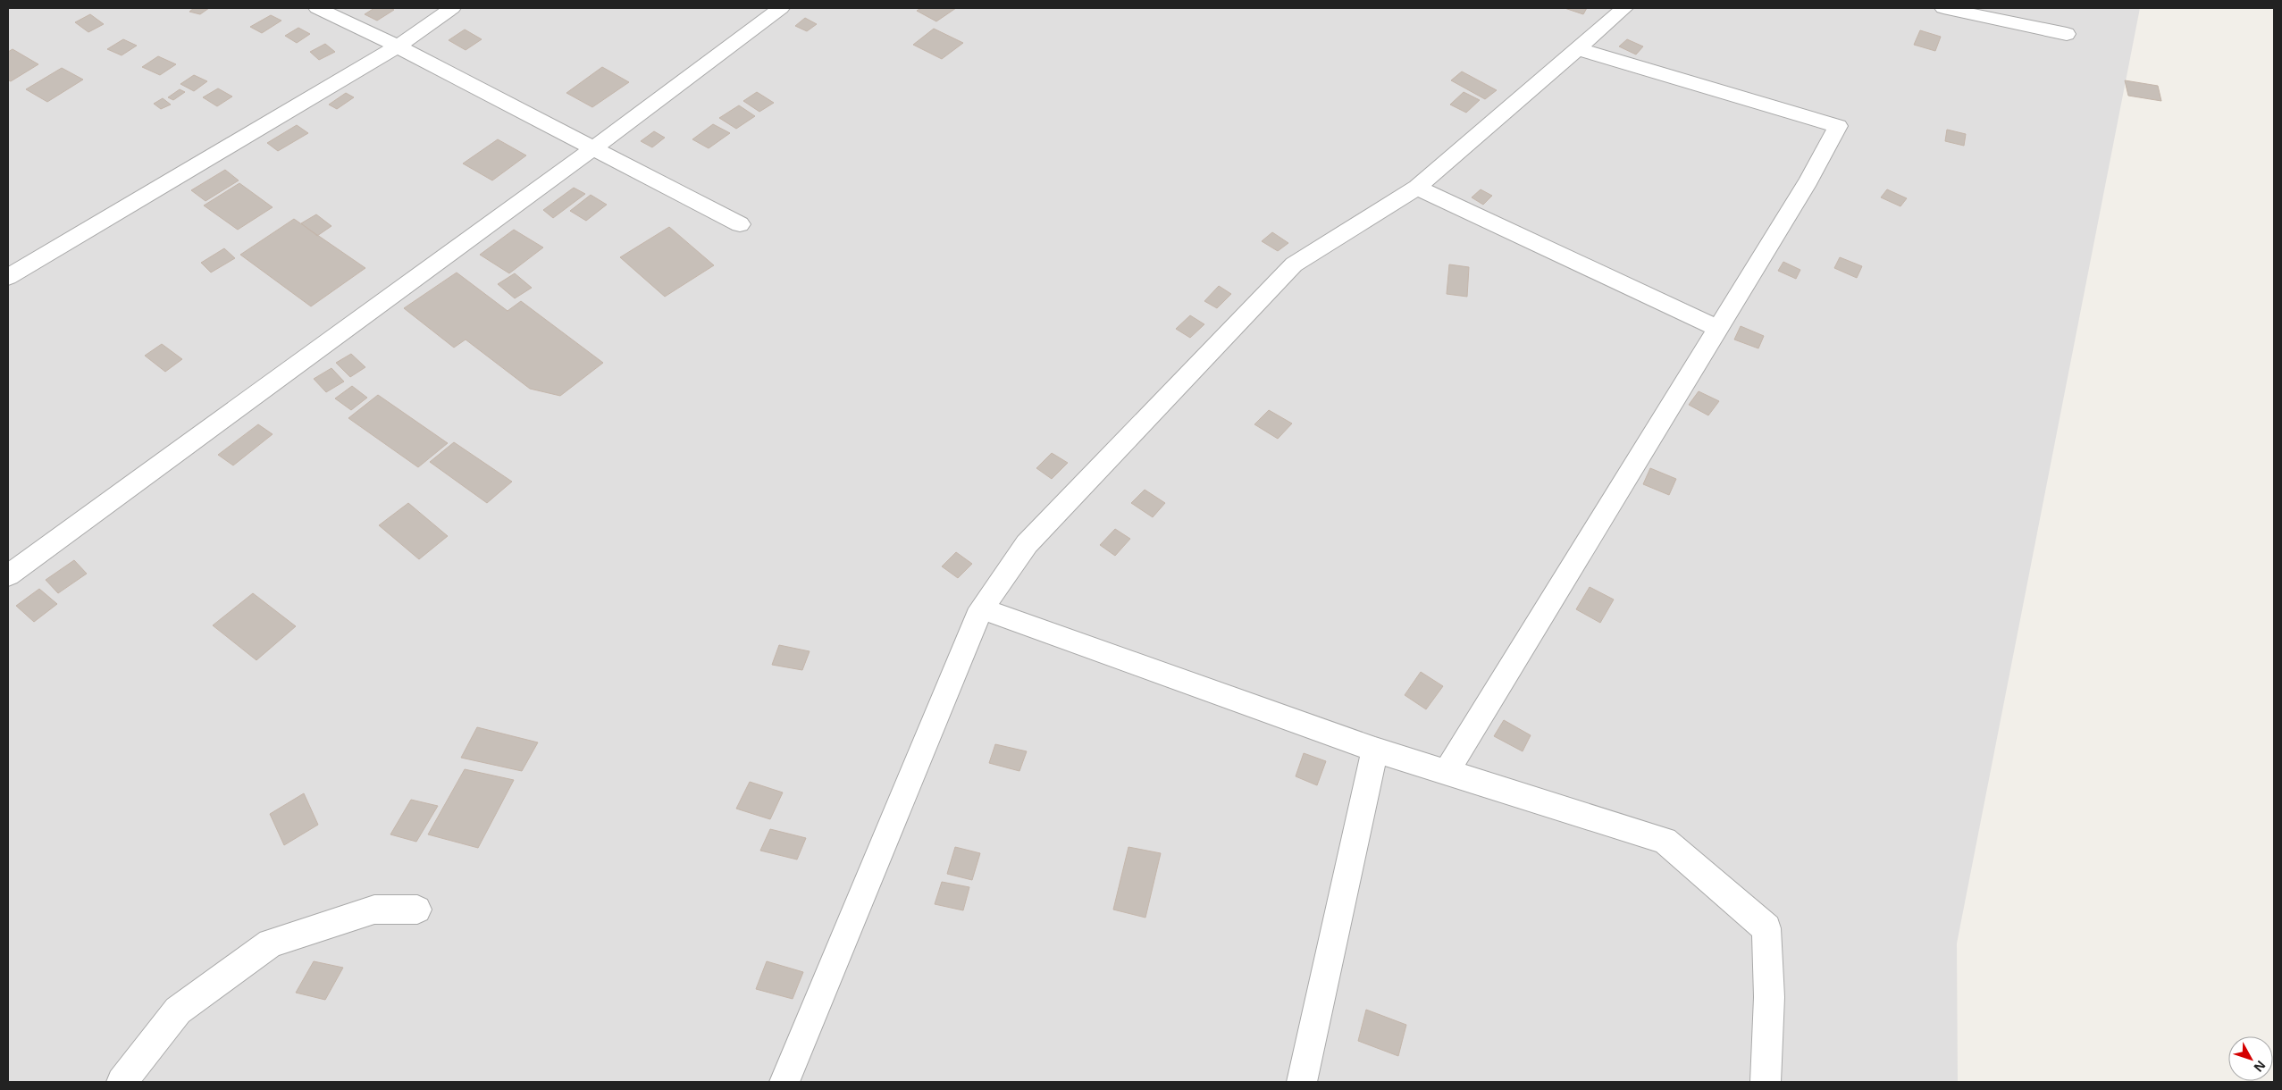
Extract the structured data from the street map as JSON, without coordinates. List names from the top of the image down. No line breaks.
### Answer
{"north":"bottom right"}
